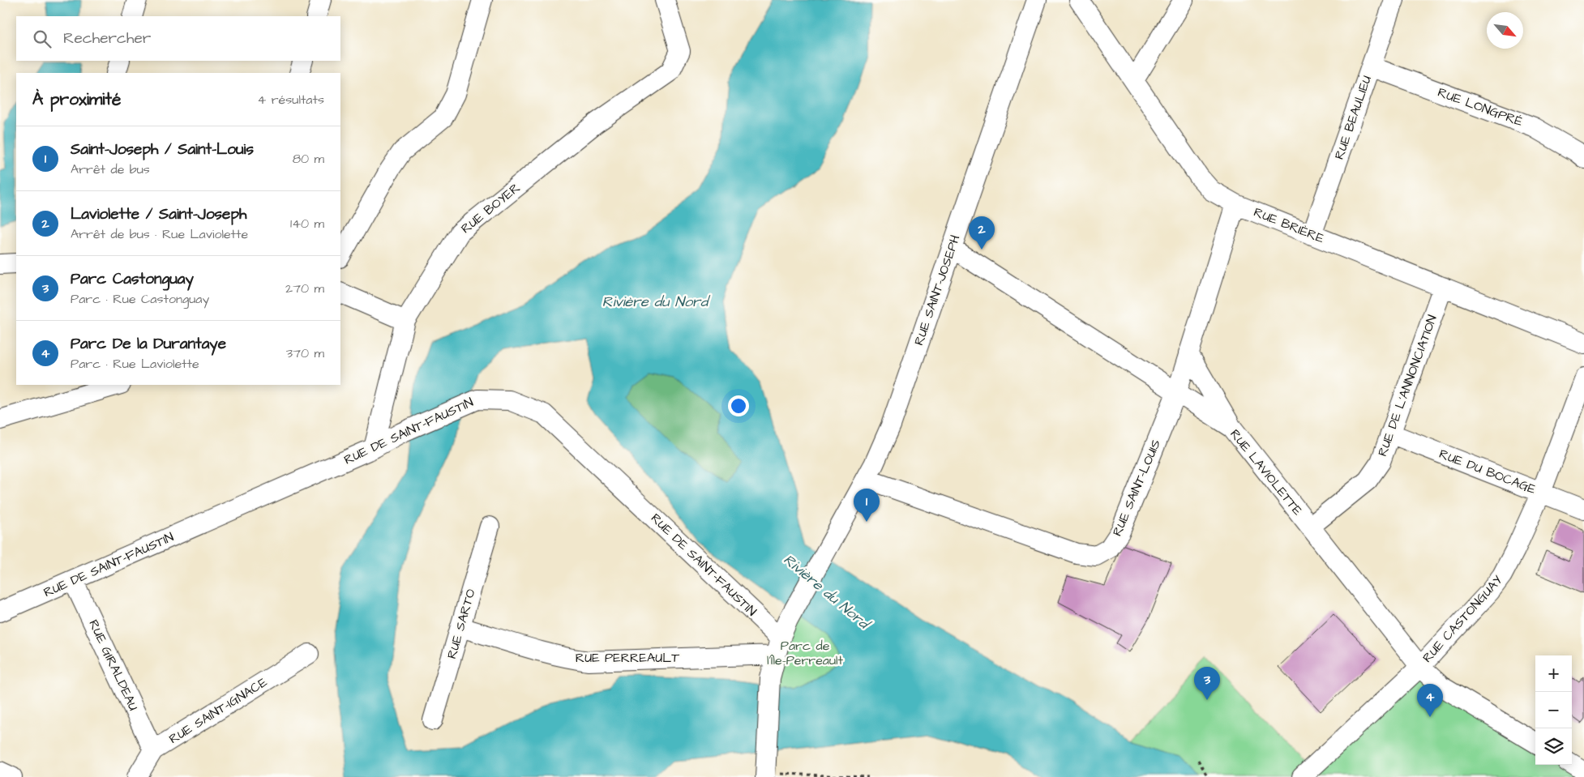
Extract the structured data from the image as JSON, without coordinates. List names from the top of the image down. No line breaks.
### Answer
{"streets":{"street":["RUE LONGPRÉ","RUE BEAULIEU","RUE BOYER","RUE BRIÈRE","RUE SAINT-JOSEPH","RUE DE L'ANNONCIATION","RUE DE SAINT-FAUSTIN","RUE DU BOCAGE","RUE LAVIOLETTE","RUE SAINT-LOUIS","RUE CASTONGUAY","RUE SARTO","RUE PERREAULT","RUE GIRALDEAU","RUE SAINT-IGNACE"]},"crossings":[["RUE LONGPRÉ","RUE BEAULIEU"],["RUE BEAULIEU","RUE BRIÈRE"],["RUE BOYER","RUE DE SAINT-FAUSTIN"],["RUE BRIÈRE","RUE DE L'ANNONCIATION"],["RUE BRIÈRE","RUE SAINT-LOUIS"],["RUE SAINT-JOSEPH","RUE DE SAINT-FAUSTIN"],["RUE SAINT-JOSEPH","RUE LAVIOLETTE"],["RUE SAINT-JOSEPH","RUE SAINT-LOUIS"],["RUE SAINT-JOSEPH","RUE PERREAULT"],["RUE DE L'ANNONCIATION","RUE DU BOCAGE"],["RUE DE L'ANNONCIATION","RUE LAVIOLETTE"],["RUE DE SAINT-FAUSTIN","RUE PERREAULT"],["RUE DE SAINT-FAUSTIN","RUE GIRALDEAU"],["RUE DU BOCAGE","RUE CASTONGUAY"],["RUE LAVIOLETTE","RUE SAINT-LOUIS"],["RUE LAVIOLETTE","RUE CASTONGUAY"],["RUE SARTO","RUE PERREAULT"],["RUE GIRALDEAU","RUE SAINT-IGNACE"]],"water":["Rivière du Nord"],"parks":["Parc de l'Île-Perreault"],"north":"bottom right","page":{"search":"Rechercher","heading":["À proximité","4 résultats"],"list":[{"mark":"1","name":"Saint-Joseph / Saint-Louis","note":"Arrêt de bus","value":"80 m"},{"mark":"2","name":"Laviolette / Saint-Joseph","note":"Arrêt de bus · Rue Laviolette","value":"140 m"},{"mark":"3","name":"Parc Castonguay","note":"Parc · Rue Castonguay","value":"270 m"},{"mark":"4","name":"Parc De la Durantaye","note":"Parc · Rue Laviolette","value":"370 m"}],"pins":["2","1","3","4"],"map_buttons":["+","−"]}}
